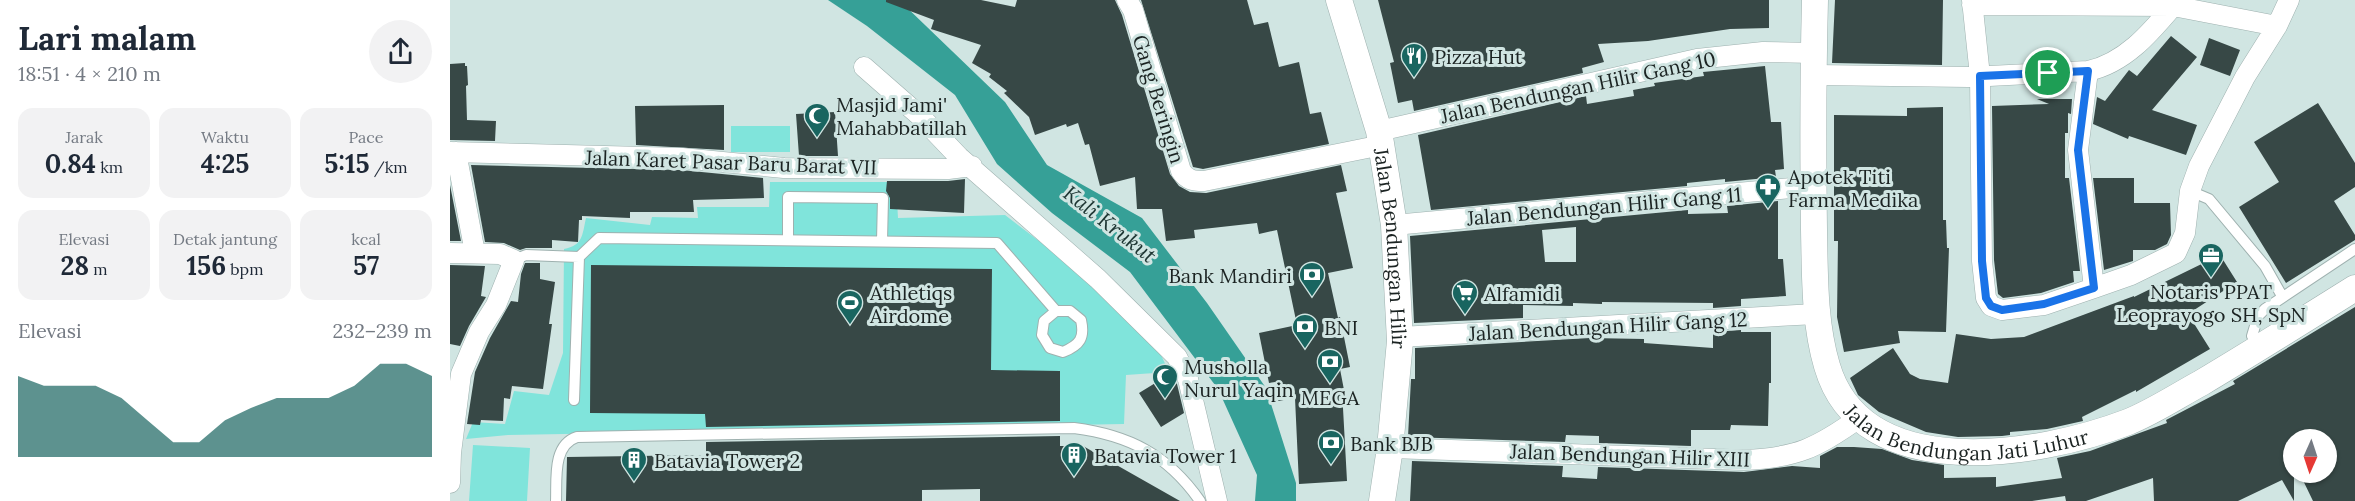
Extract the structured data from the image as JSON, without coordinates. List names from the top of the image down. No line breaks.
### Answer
{"streets":{"street":["Jalan Bendungan Hilir Gang 10","Gang Beringin","Jalan Karet Pasar Baru Barat VII","Jalan Bendungan Hilir Gang 11","Jalan Bendungan Hilir","Jalan Bendungan Hilir Gang 12","Jalan Bendungan Jati Luhur","Jalan Bendungan Hilir XIII"]},"crossings":[["Jalan Bendungan Hilir Gang 10","Gang Beringin"],["Jalan Bendungan Hilir Gang 10","Jalan Bendungan Hilir"],["Jalan Bendungan Hilir Gang 10","Jalan Bendungan Jati Luhur"],["Gang Beringin","Jalan Bendungan Hilir"],["Jalan Bendungan Hilir Gang 11","Jalan Bendungan Hilir"],["Jalan Bendungan Hilir Gang 11","Jalan Bendungan Jati Luhur"],["Jalan Bendungan Hilir","Jalan Bendungan Hilir Gang 12"],["Jalan Bendungan Hilir","Jalan Bendungan Hilir XIII"],["Jalan Bendungan Hilir Gang 12","Jalan Bendungan Jati Luhur"],["Jalan Bendungan Jati Luhur","Jalan Bendungan Hilir XIII"]],"water":["Kali Krukut"],"places":{"restaurant":["Pizza Hut"],"mosque":["Masjid Jami' Mahabbatillah","Musholla Nurul Yaqin"],"pharmacy":["Apotek Titi Farma Medika"],"office":["Notaris PPAT Leoprayogo SH, SpN"],"bank":["Bank Mandiri","BNI","MEGA","Bank BJB"],"supermarket":["Alfamidi"],"sports":["Athletiqs Airdome"],"building":["Batavia Tower 1","Batavia Tower 2"]},"north":"bottom","page":{"heading":["Lari malam","18:51 · 4 × 210 m"],"stats":[["Jarak","0.84 km"],["Waktu","4:25"],["Pace","5:15 /km"],["Elevasi","28 m"],["Detak jantung","156 bpm"],["kcal","57"]],"chart":["Elevasi","232–239 m"]}}
